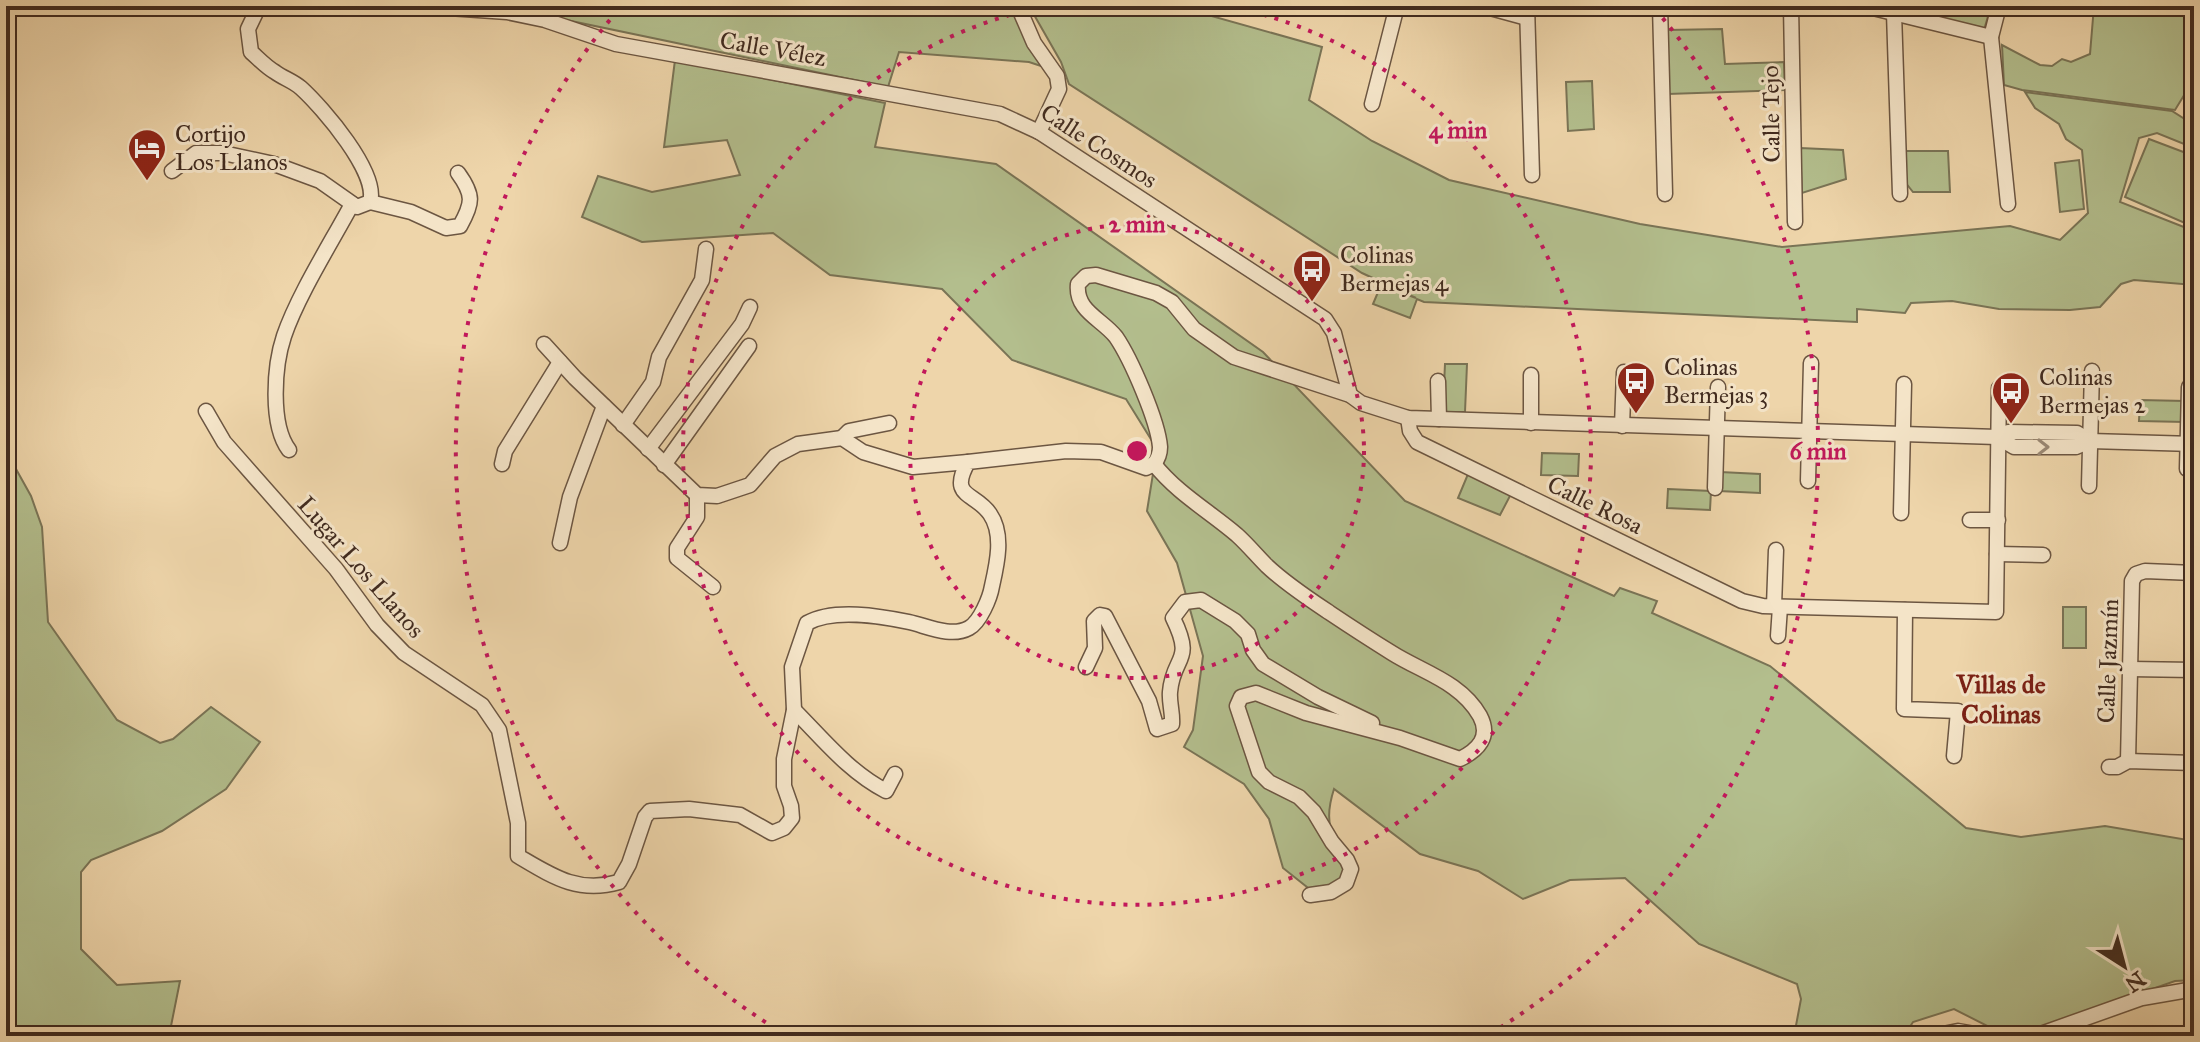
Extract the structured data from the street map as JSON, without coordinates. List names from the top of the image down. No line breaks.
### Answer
{"streets":{"street":["Calle Vélez","Calle Tejo","Calle Cosmos","Calle Rosa","Lugar Los Llanos","Calle Jazmín"]},"crossings":[["Calle Vélez","Calle Cosmos"]],"districts":["Villas de Colinas"],"places":{"hotel":["Cortijo Los Llanos"],"bus stop":["Colinas Bermejas 4","Colinas Bermejas 3","Colinas Bermejas 2"]},"north":"bottom right","rings":["4 min","2 min","6 min"]}
